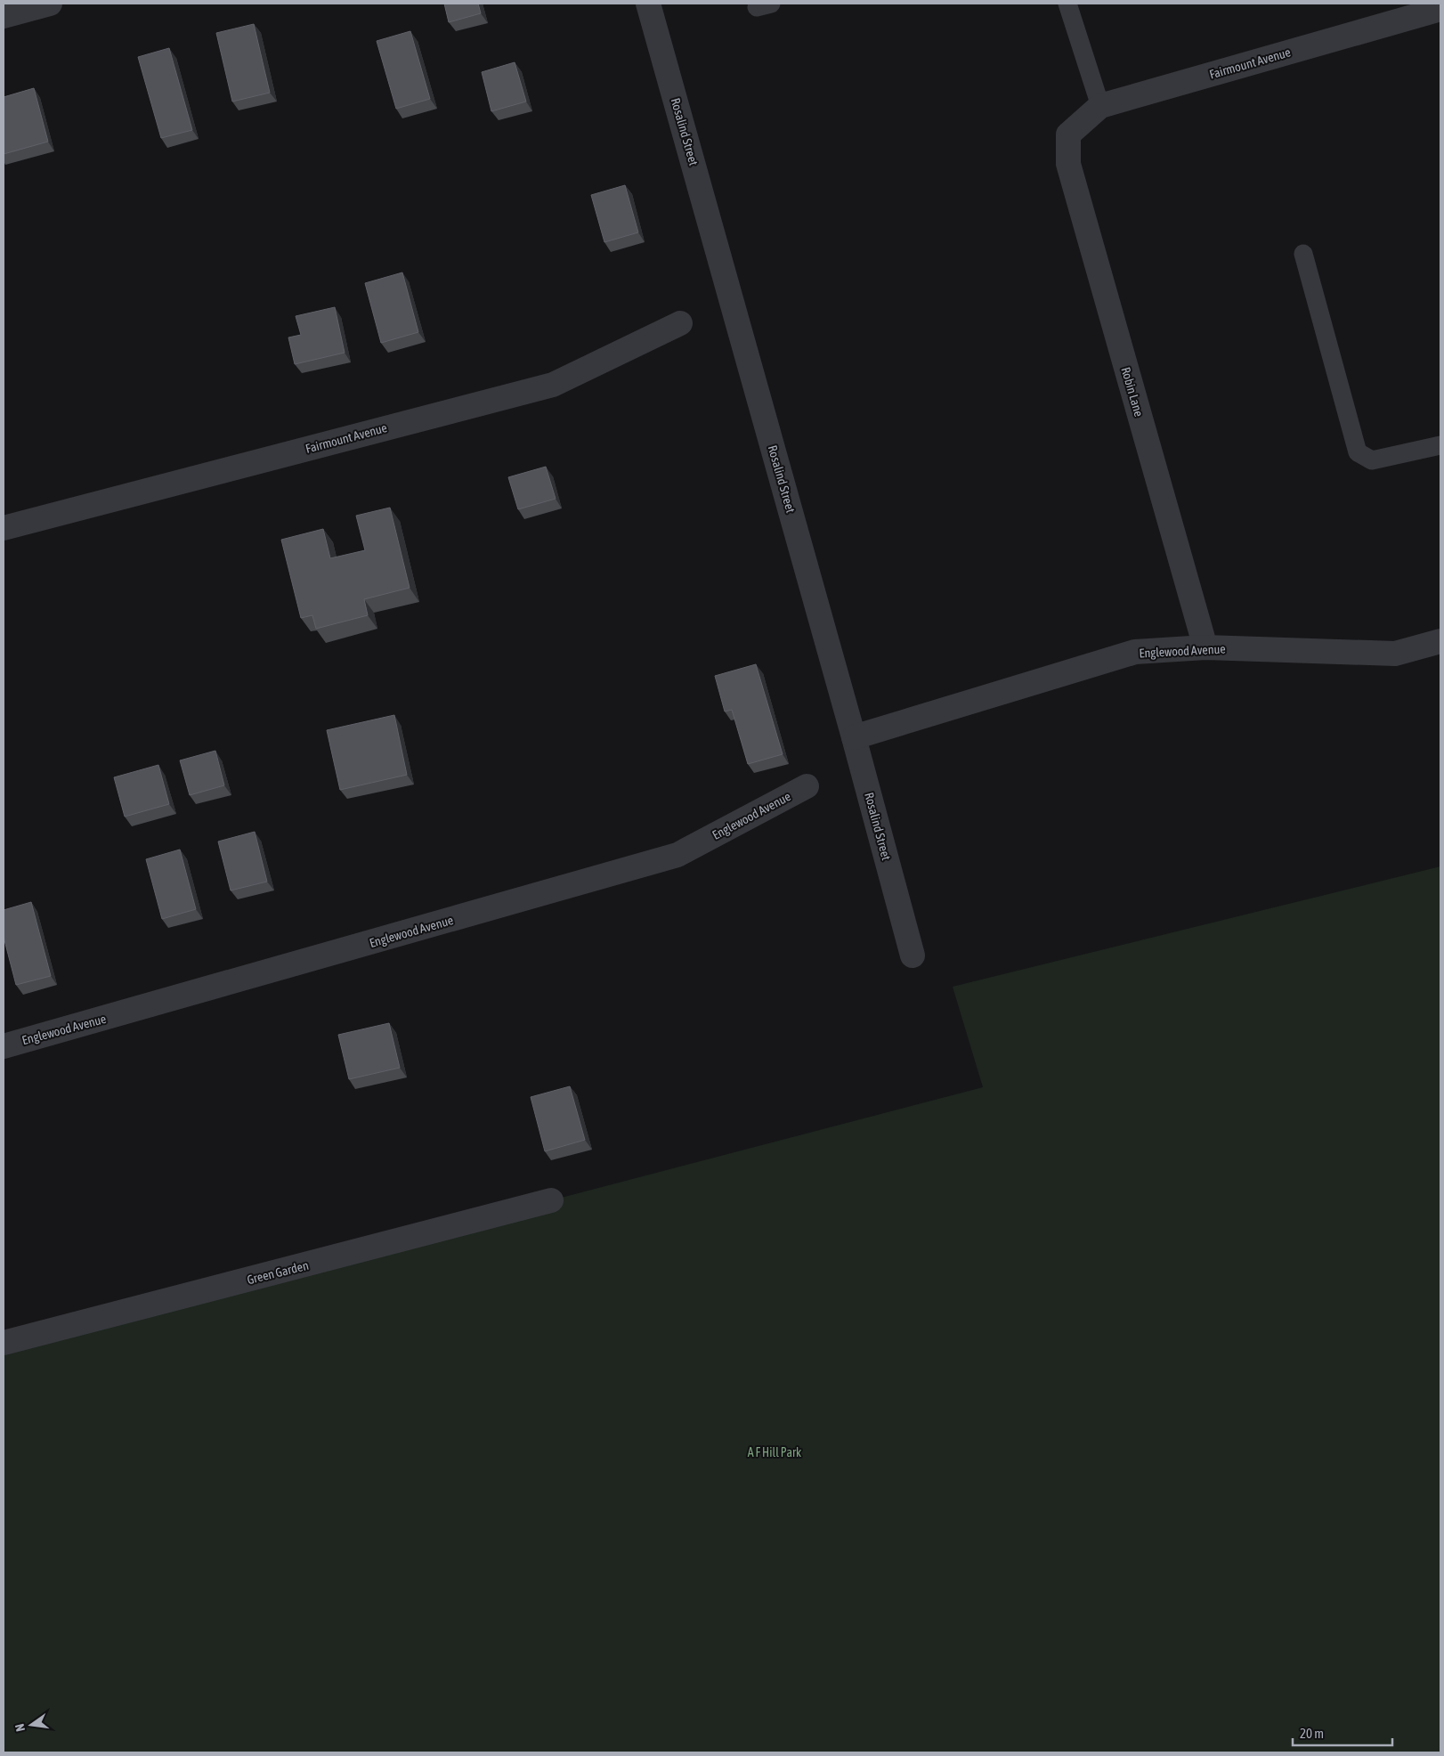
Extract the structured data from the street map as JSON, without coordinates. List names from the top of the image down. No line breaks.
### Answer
{"streets":{"street":["Fairmount Avenue","Rosalind Street","Robin Lane","Englewood Avenue","Green Garden"]},"crossings":[["Fairmount Avenue","Robin Lane"],["Rosalind Street","Englewood Avenue"],["Robin Lane","Englewood Avenue"]],"parks":["A F Hill Park"],"scale_bar":"20 m","north":"left"}
